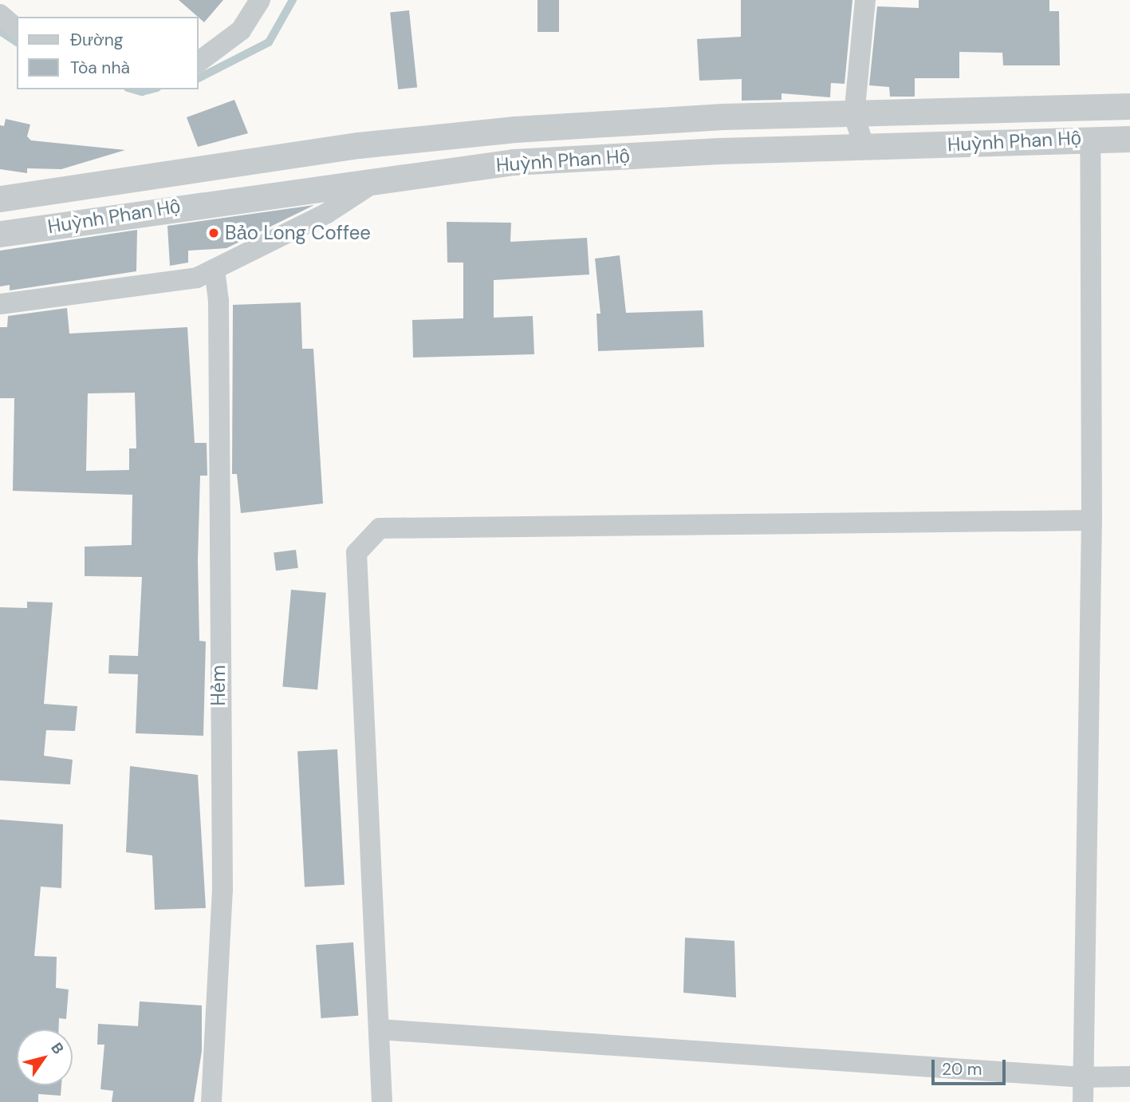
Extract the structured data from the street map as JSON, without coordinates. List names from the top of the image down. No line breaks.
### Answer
{"streets":{"street":["Huỳnh Phan Hộ","Hẻm"]},"places":["Bảo Long Coffee"],"legend":["Đường","Tòa nhà"],"scale_bar":"20 m","north":"top right"}
